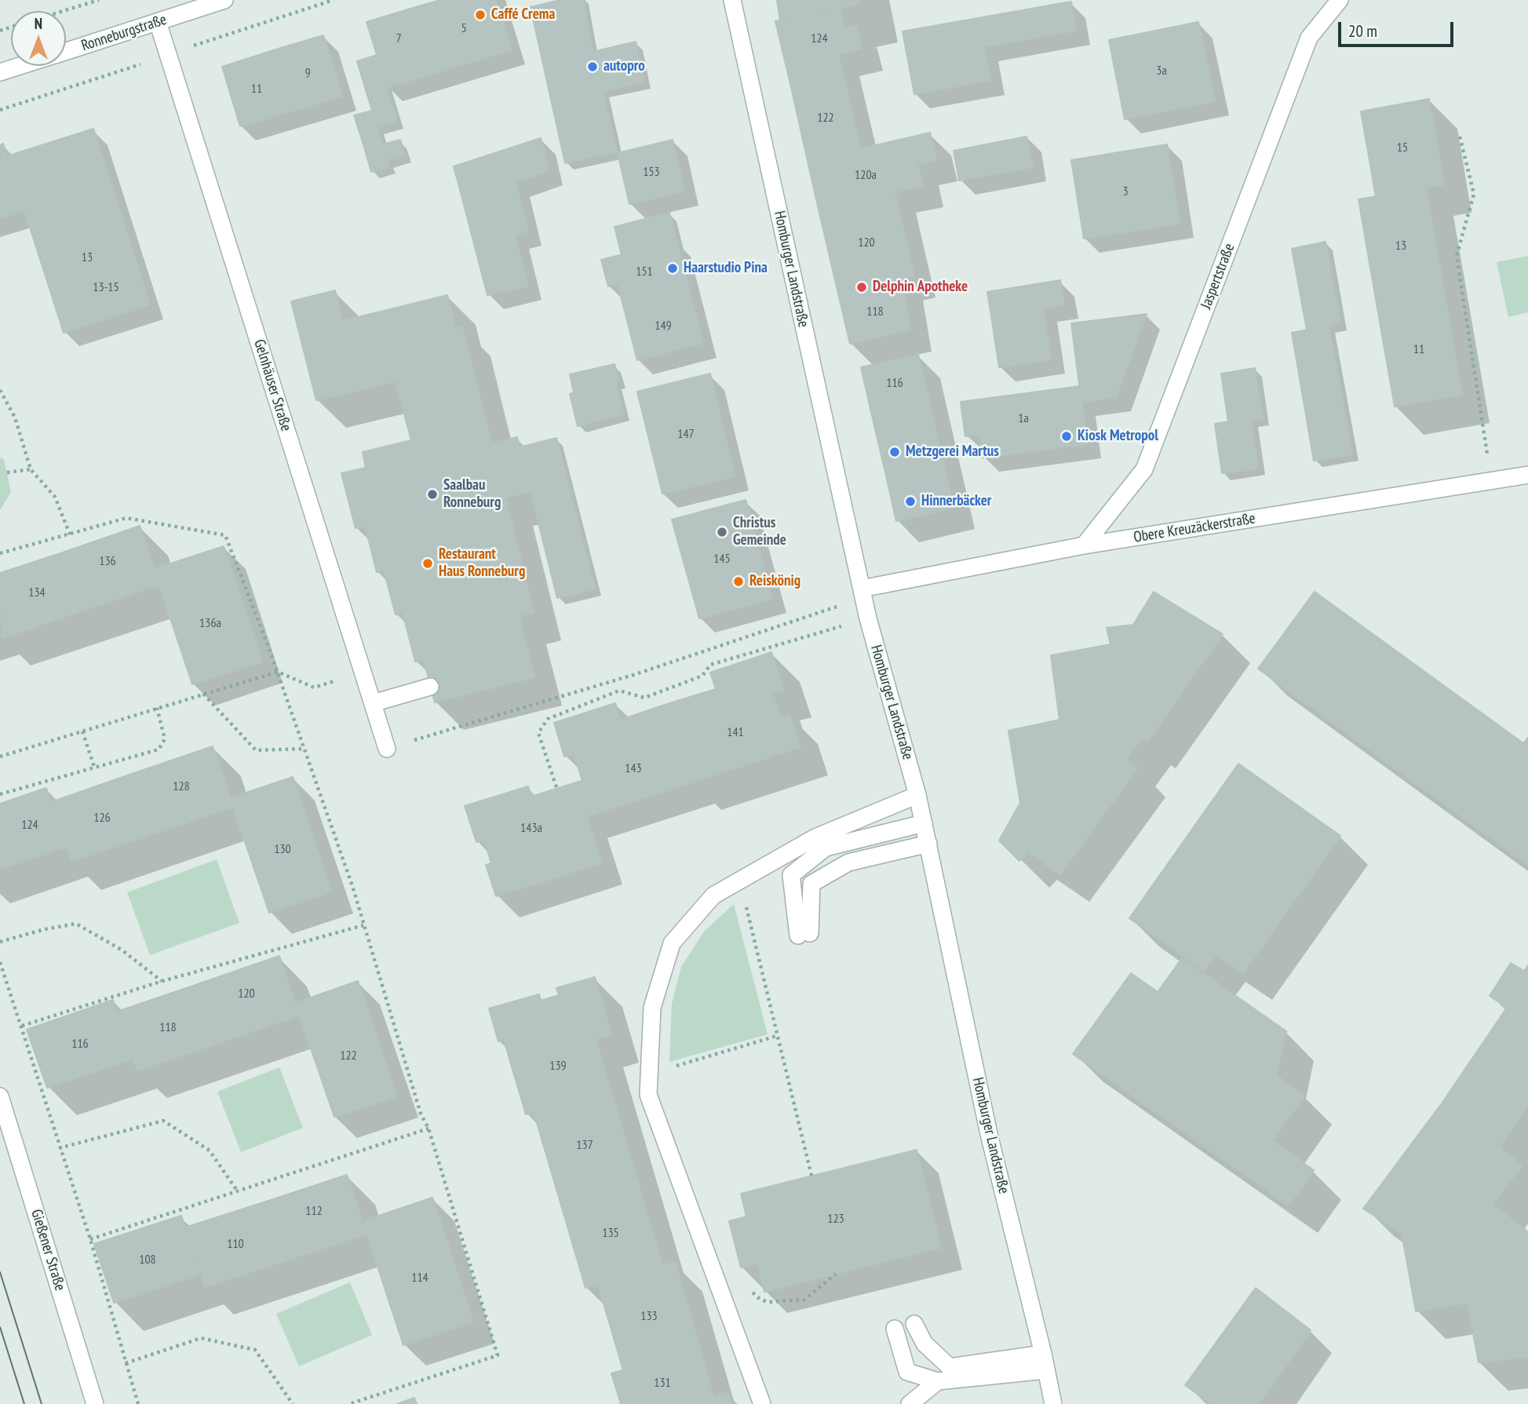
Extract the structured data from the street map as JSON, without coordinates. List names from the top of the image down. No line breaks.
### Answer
{"streets":{"street":["Ronneburgstraße","Homburger Landstraße","Jaspertstraße","Gelnhäuser Straße","Obere Kreuzäckerstraße","Gießener Straße"]},"crossings":[["Ronneburgstraße","Gelnhäuser Straße"],["Homburger Landstraße","Obere Kreuzäckerstraße"],["Jaspertstraße","Obere Kreuzäckerstraße"]],"places":["Caffé Crema","autopro","Haarstudio Pina","Delphin Apotheke","Kiosk Metropol","Metzgerei Martus","Saalbau Ronneburg","Hinnerbäcker","Christus Gemeinde","Restaurant Haus Ronneburg","Reiskönig"],"house_numbers":["5","7","124","3a","9","11","122","15","153","120a","3","120","13","13","151","13-15","118","149","11","116","1a","147","145","136","134","136a","141","143","128","126","124","143a","130","120","118","116","122","139","137","112","123","135","110","108","114","133","131"],"scale_bar":"20 m","north":"top"}
